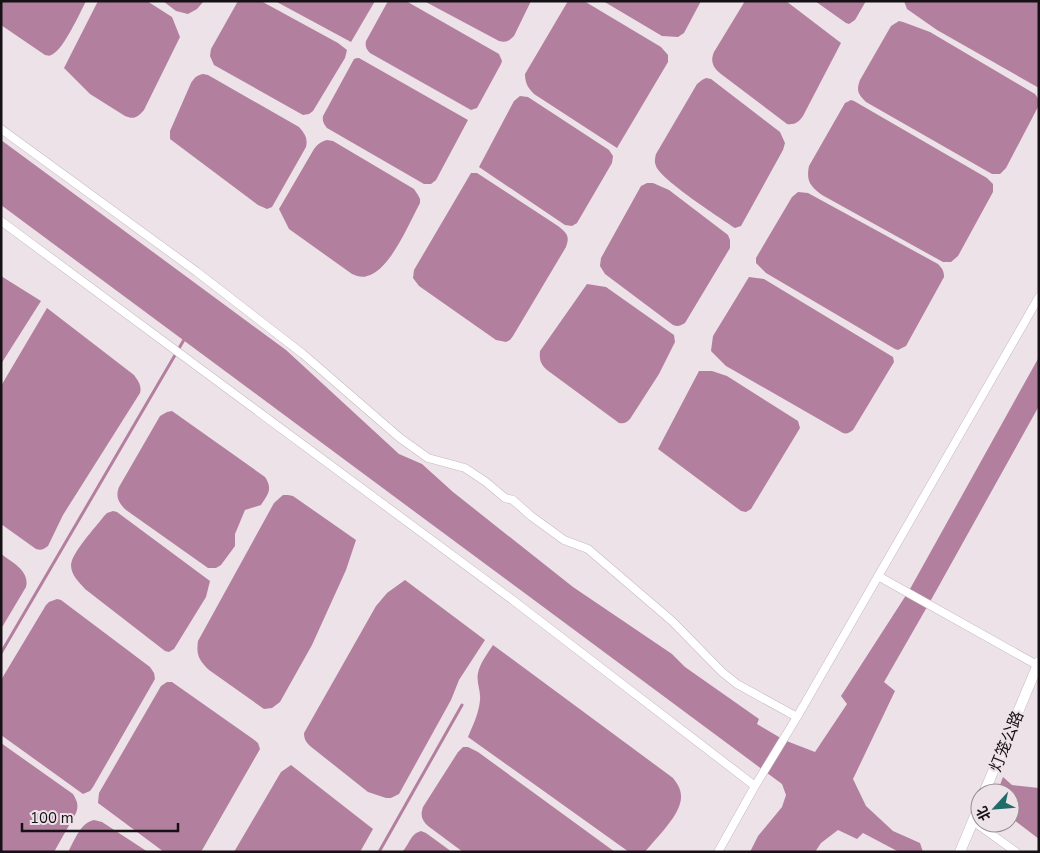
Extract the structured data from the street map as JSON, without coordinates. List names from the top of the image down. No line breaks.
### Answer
{"streets":{"street":["灯笼公路"]},"scale_bar":"100 m","north":"bottom left"}
